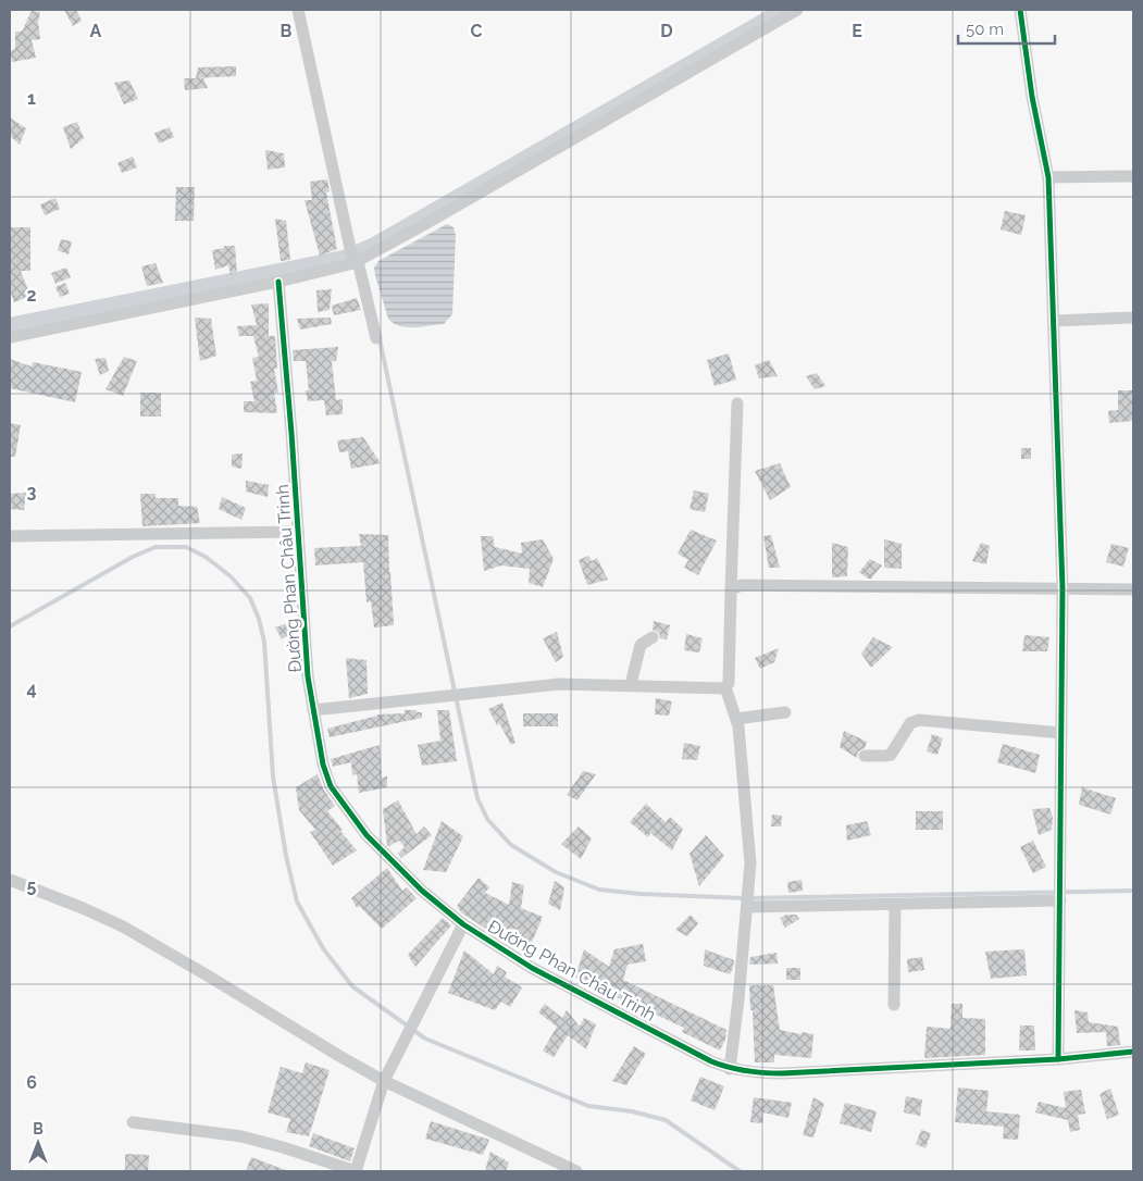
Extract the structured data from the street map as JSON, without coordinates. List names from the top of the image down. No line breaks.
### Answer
{"streets":{"street":["Đường Phan Châu Trinh"]},"scale_bar":"50 m","north":"top","grid":{"columns":["A","B","C","D","E"],"rows":["1","2","3","4","5","6"]}}
